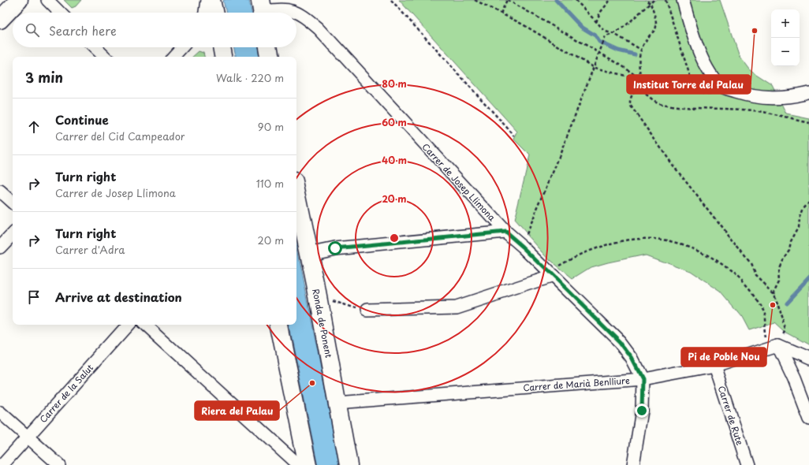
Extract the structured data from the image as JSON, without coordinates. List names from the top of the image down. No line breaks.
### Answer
{"streets":{"main road":["Ronda de Ponent"],"street":["Carrer de Josep Llimona","Carrer de Marià Benlliure","Carrer de la Salut","Carrer de Rute"]},"crossings":[["Carrer de Josep Llimona","Carrer de Marià Benlliure"],["Ronda de Ponent","Carrer de Marià Benlliure"],["Carrer de Marià Benlliure","Carrer de Rute"]],"places":["Institut Torre del Palau","Pi de Poble Nou","Riera del Palau"],"page":{"map_buttons":["+","−"],"search":"Search here","heading":["3 min","Walk · 220 m"],"list":[["Continue","Carrer del Cid Campeador","90 m"],["Turn right","Carrer de Josep Llimona","110 m"],["Turn right","Carrer d'Adra","20 m"],"Arrive at destination"]},"rings":["80 m","60 m","40 m","20 m"]}
